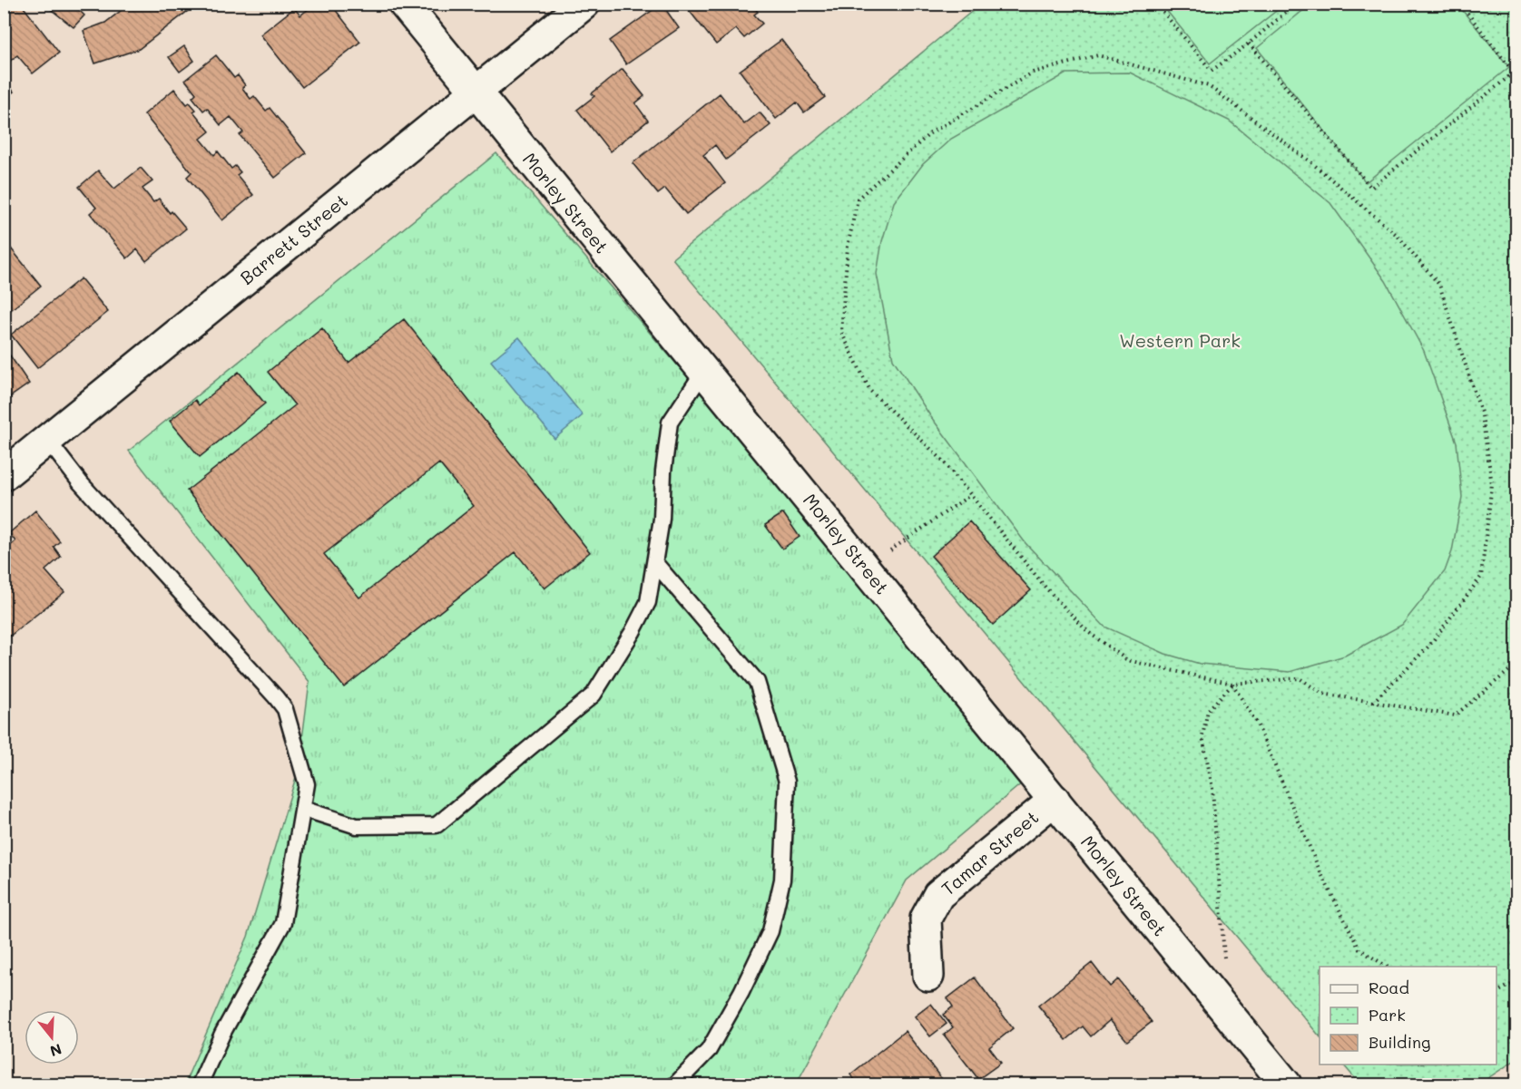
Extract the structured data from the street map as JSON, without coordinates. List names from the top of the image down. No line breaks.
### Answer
{"streets":{"main road":["Morley Street","Barrett Street","Tamar Street"]},"crossings":[["Morley Street","Barrett Street"],["Morley Street","Tamar Street"]],"parks":["Western Park"],"legend":["Road","Park","Building"],"north":"bottom"}
